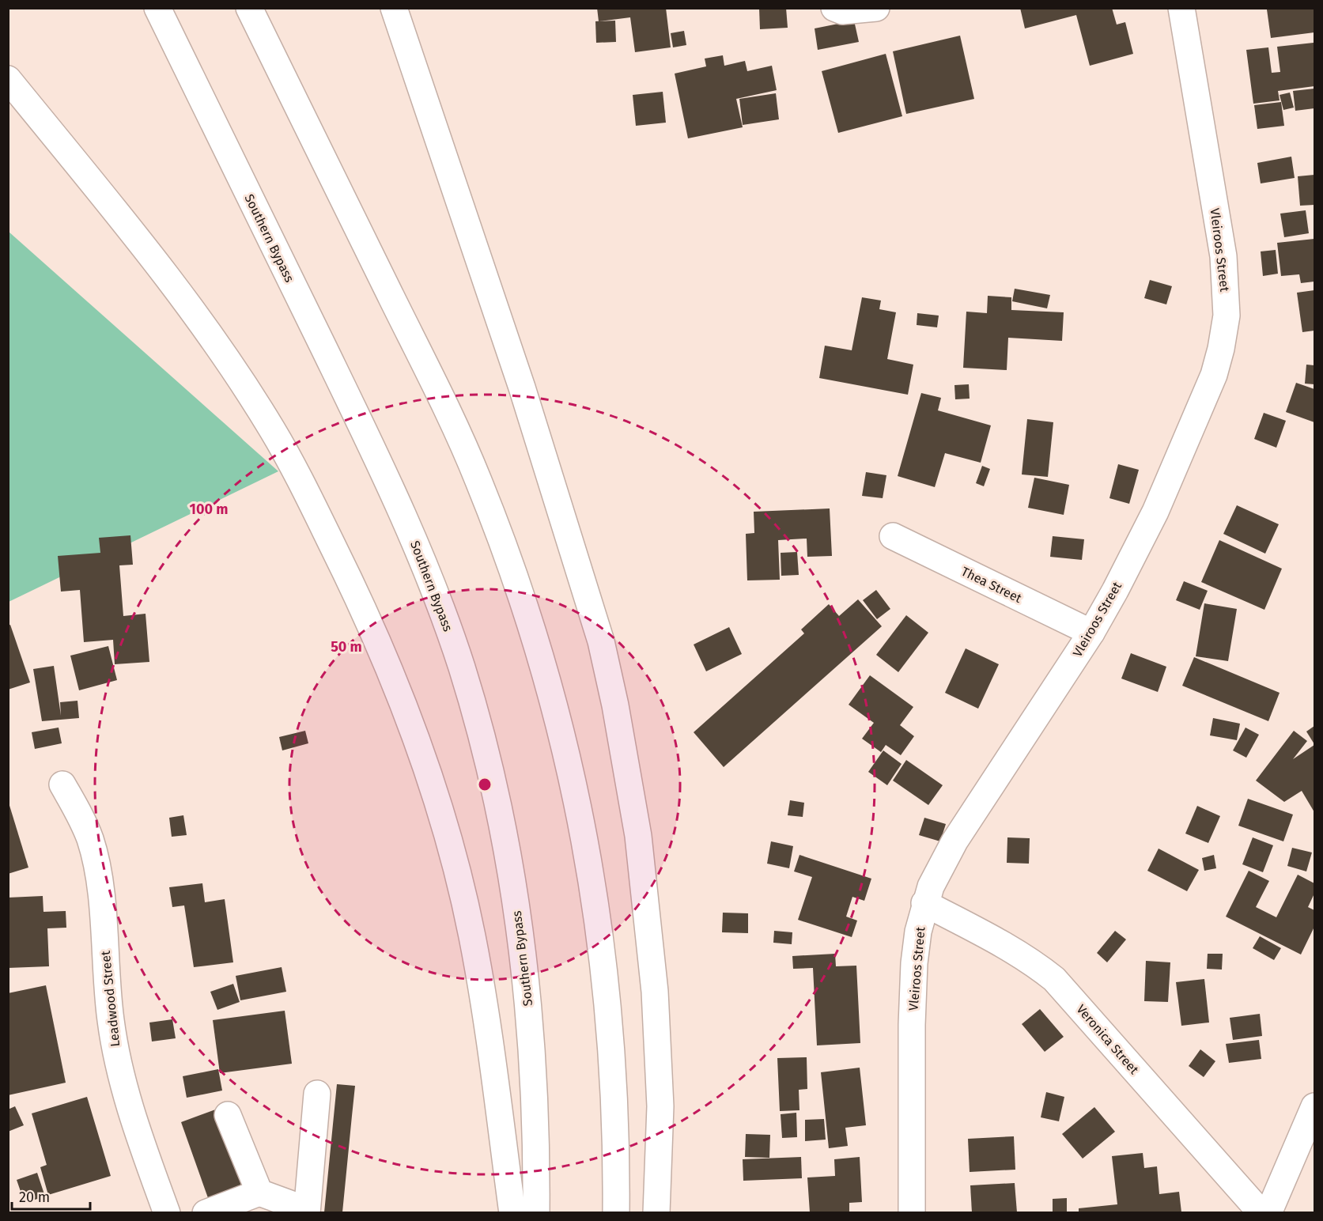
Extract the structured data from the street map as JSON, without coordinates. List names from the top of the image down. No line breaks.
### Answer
{"streets":{"main road":["Southern Bypass","Vleiroos Street","Thea Street","Leadwood Street","Veronica Street"]},"crossings":[["Vleiroos Street","Thea Street"],["Vleiroos Street","Veronica Street"]],"scale_bar":"20 m","rings":["100 m","50 m"]}
